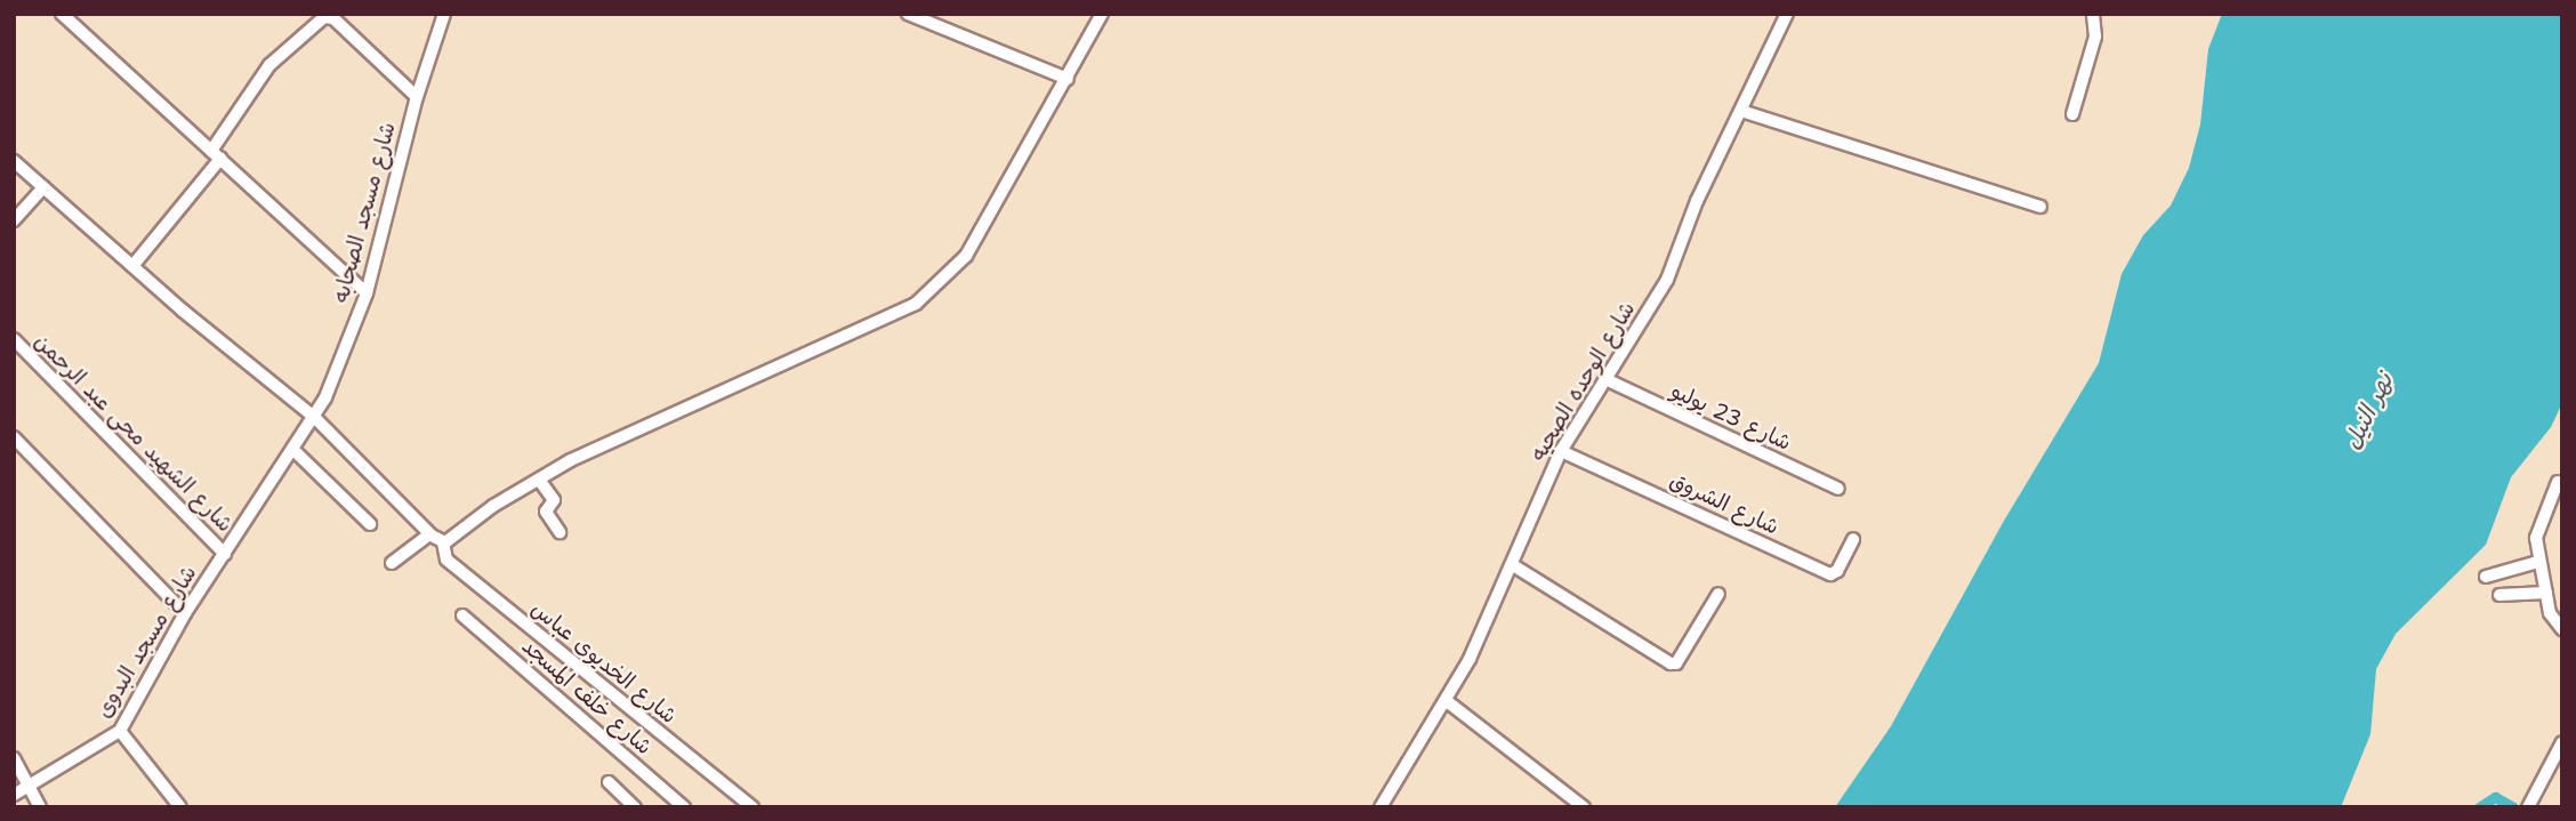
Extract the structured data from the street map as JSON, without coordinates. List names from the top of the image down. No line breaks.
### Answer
{"streets":{"street":["شارع مسجد الصحابه","شارع الوحده الصحيه","شارع 23 يوليو","شارع الشهيد محى عبد الرحمن","شارع الشروق","شارع مسجد البدوى","شارع الخديوى عباس","شارع خلف المسجد"]},"crossings":[["شارع مسجد الصحابه","شارع الشهيد محى عبد الرحمن"],["شارع مسجد الصحابه","شارع مسجد البدوى"],["شارع الوحده الصحيه","شارع 23 يوليو"],["شارع الوحده الصحيه","شارع الشروق"],["شارع الشهيد محى عبد الرحمن","شارع مسجد البدوى"]],"water":["نهر النيل"]}
